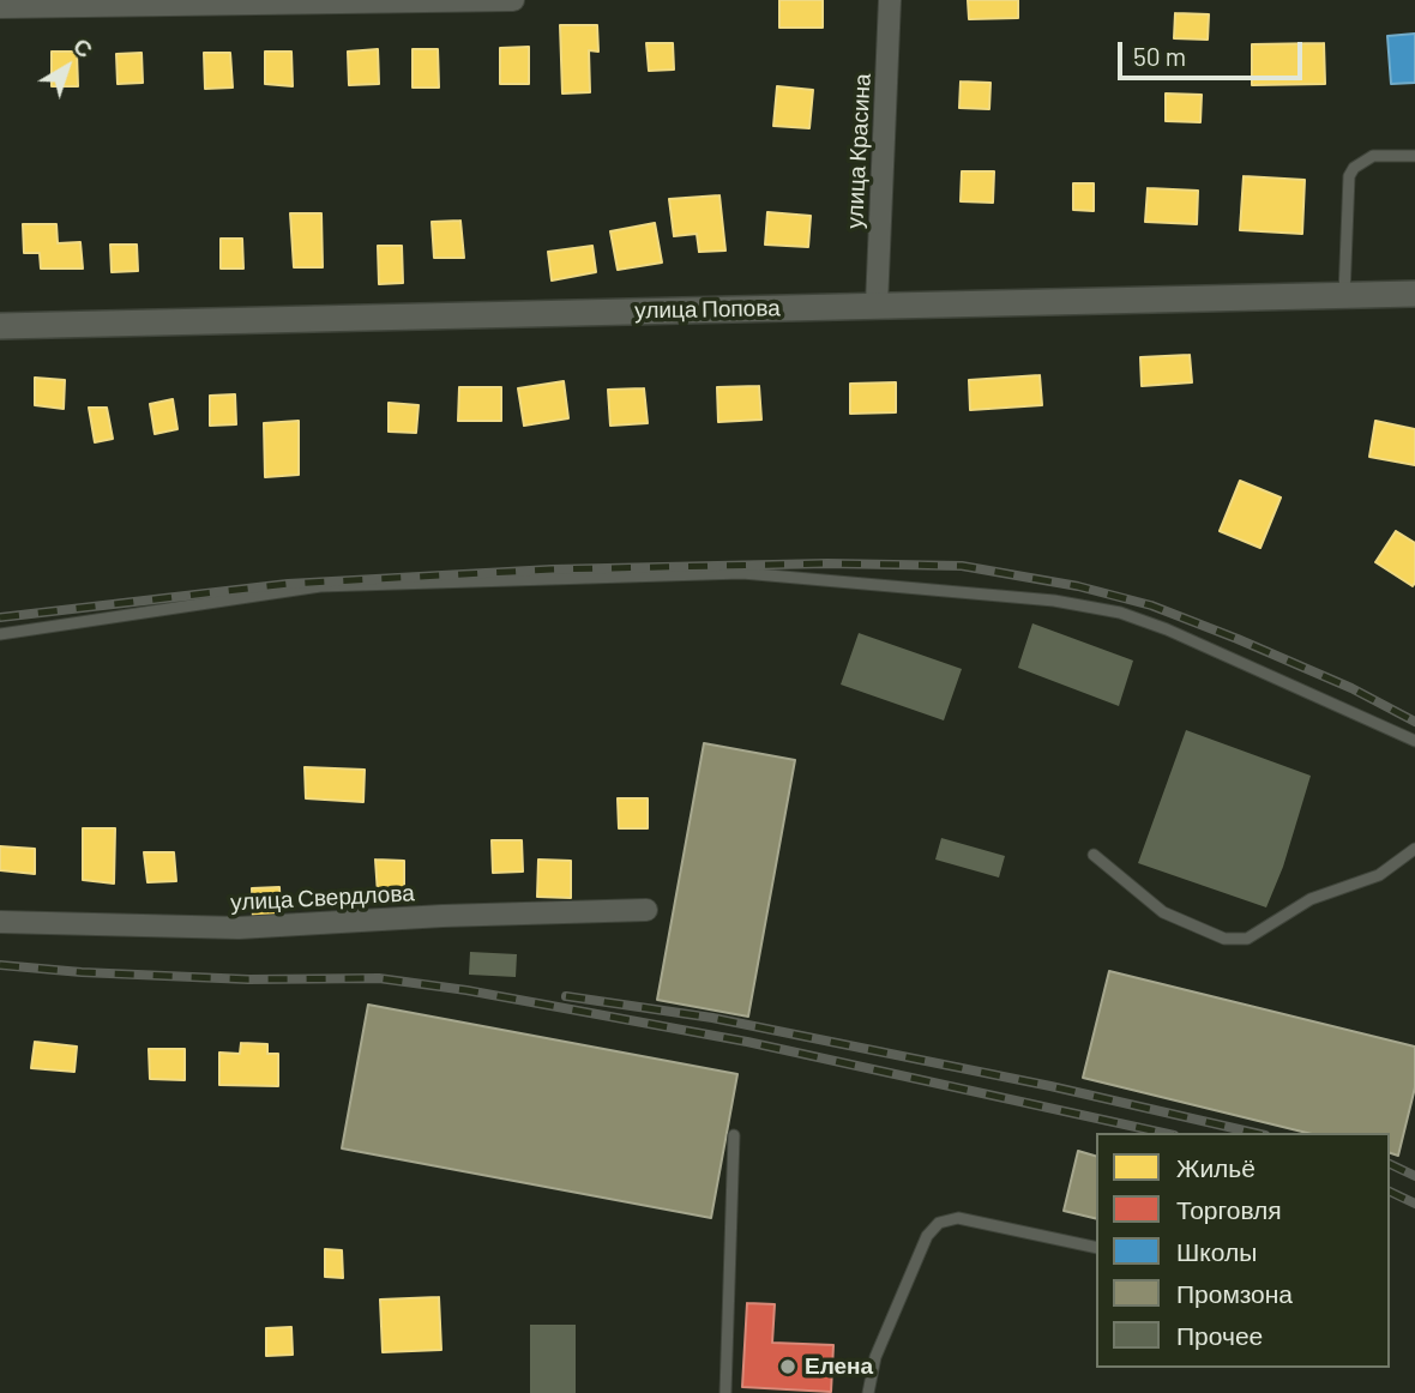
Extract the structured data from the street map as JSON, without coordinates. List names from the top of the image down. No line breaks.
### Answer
{"streets":{"street":["улица Красина","улица Попова","улица Свердлова"]},"crossings":[["улица Красина","улица Попова"]],"places":["Елена"],"legend":["Жильё","Торговля","Школы","Промзона","Прочее"],"scale_bar":"50 m","north":"top right"}
